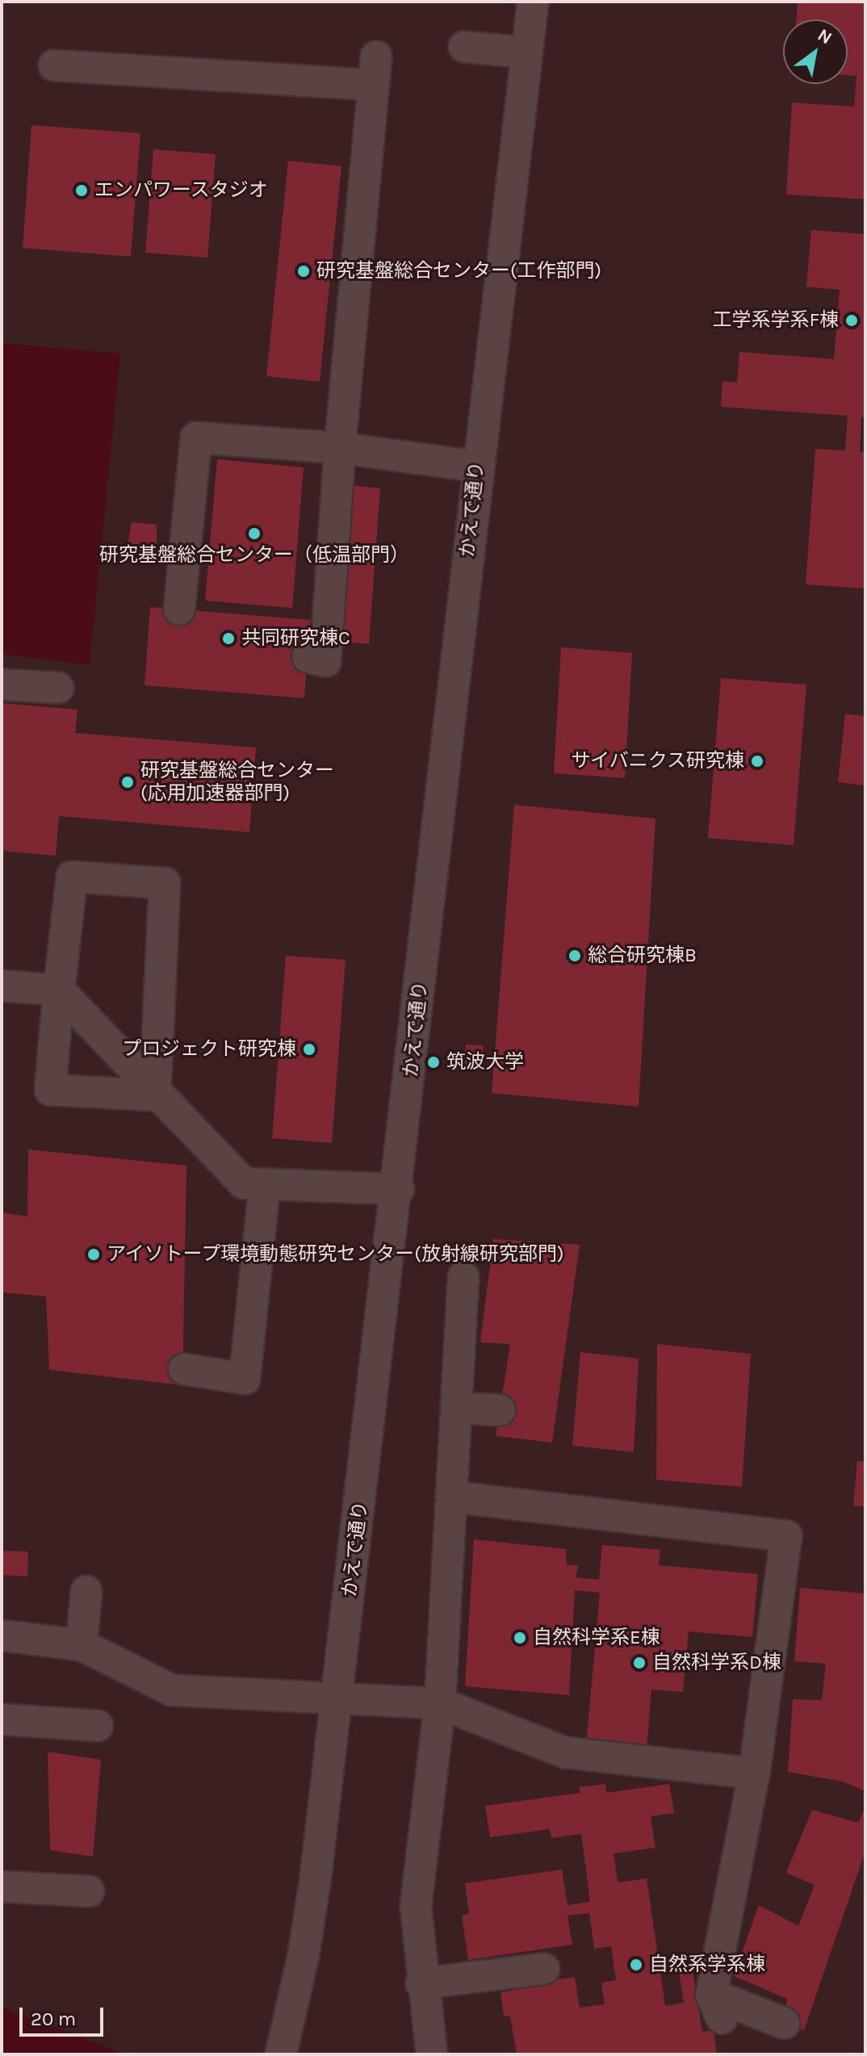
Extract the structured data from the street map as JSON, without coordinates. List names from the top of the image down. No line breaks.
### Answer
{"streets":{"street":["かえで通り"]},"places":["エンパワースタジオ","研究基盤総合センター(工作部門)","工学系学系F棟","研究基盤総合センター（低温部門）","共同研究棟C","サイバニクス研究棟","研究基盤総合センター (応用加速器部門)","総合研究棟B","プロジェクト研究棟","筑波大学","アイソトープ環境動態研究センター(放射線研究部門)","自然科学系E棟","自然科学系D棟","自然系学系棟"],"scale_bar":"20 m","north":"top right"}
